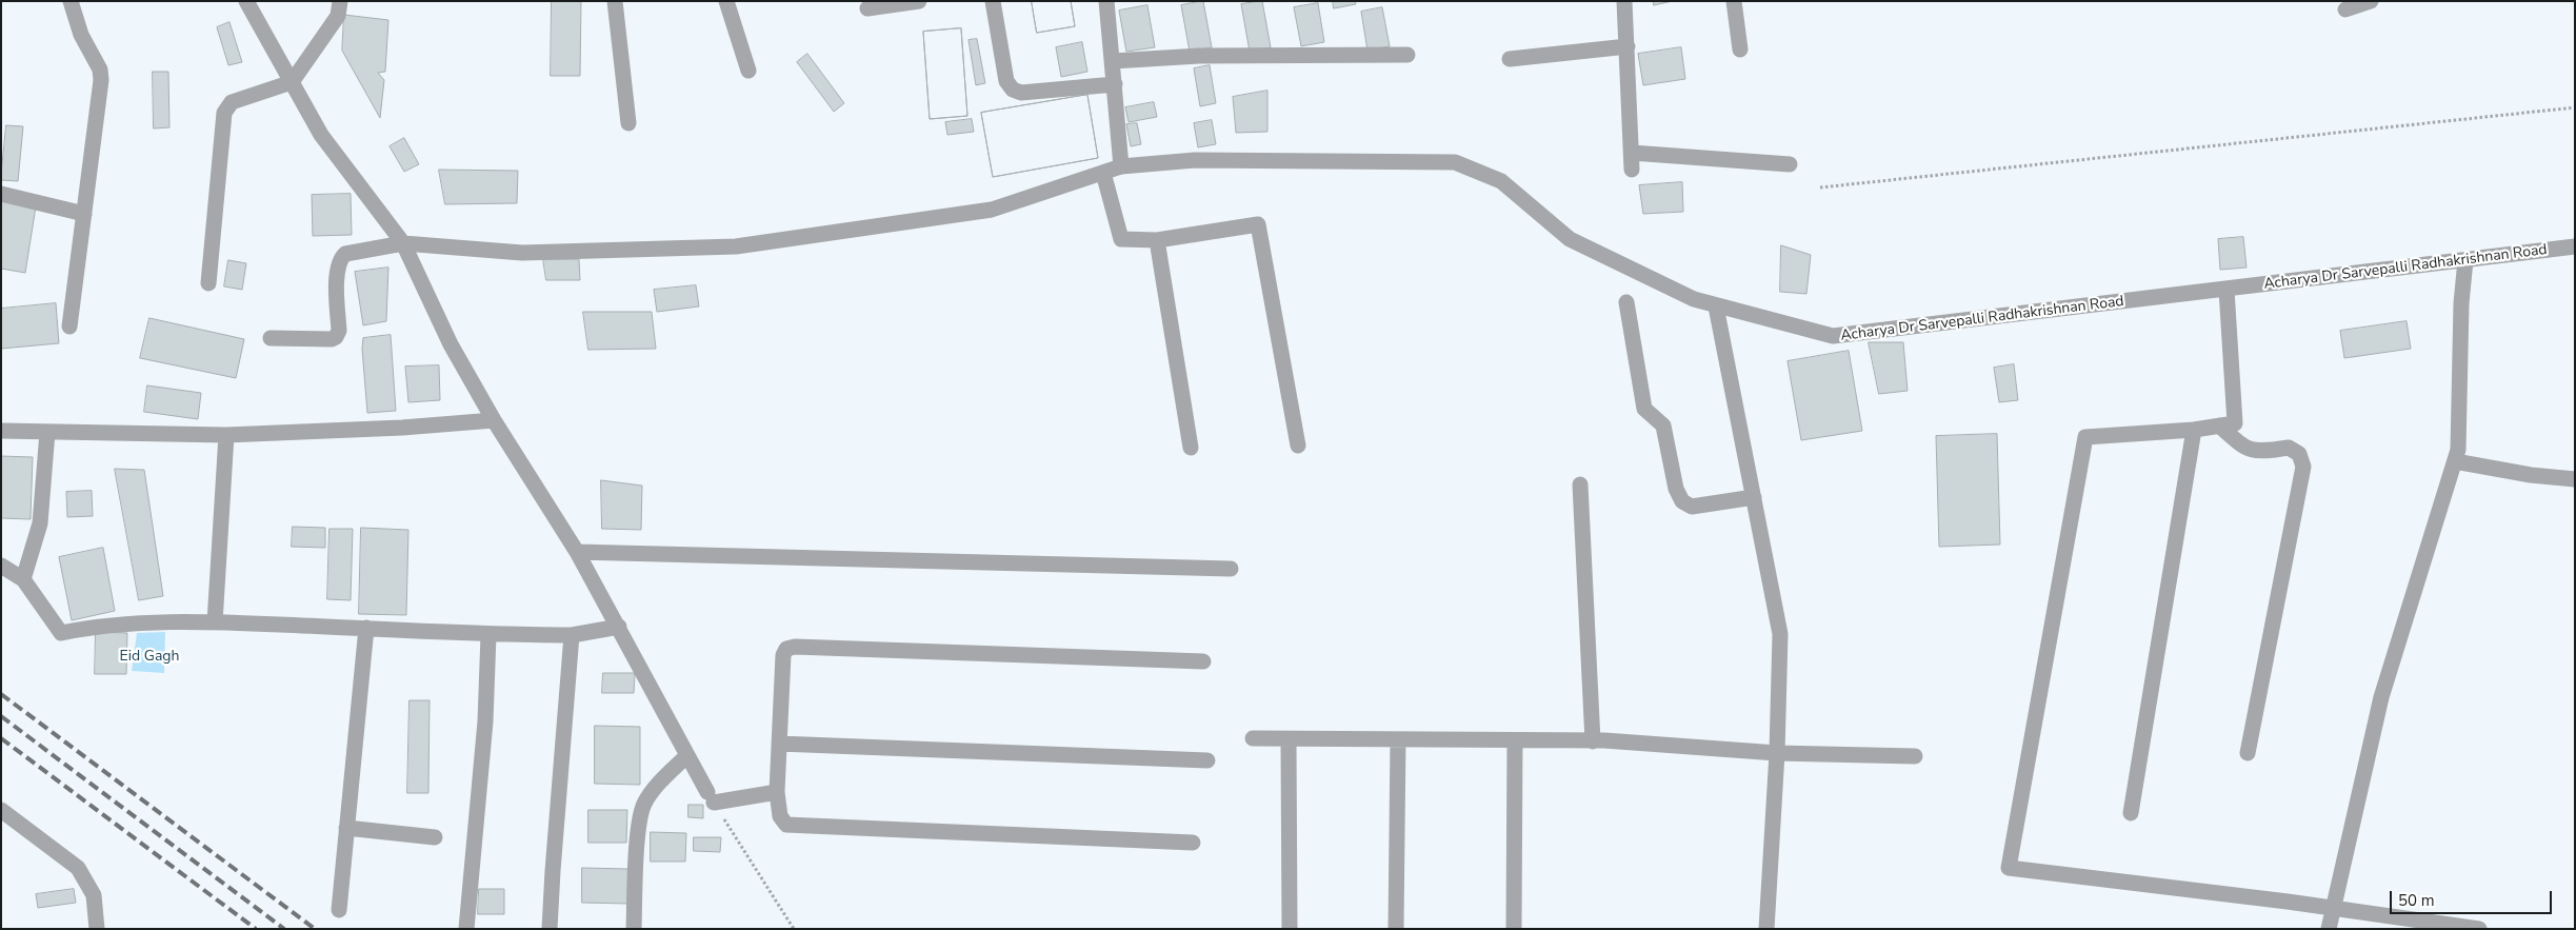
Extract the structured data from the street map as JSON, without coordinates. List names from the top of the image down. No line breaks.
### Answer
{"streets":{"street":["Acharya Dr Sarvepalli Radhakrishnan Road"]},"parks":["Eid Gagh"],"scale_bar":"50 m"}
